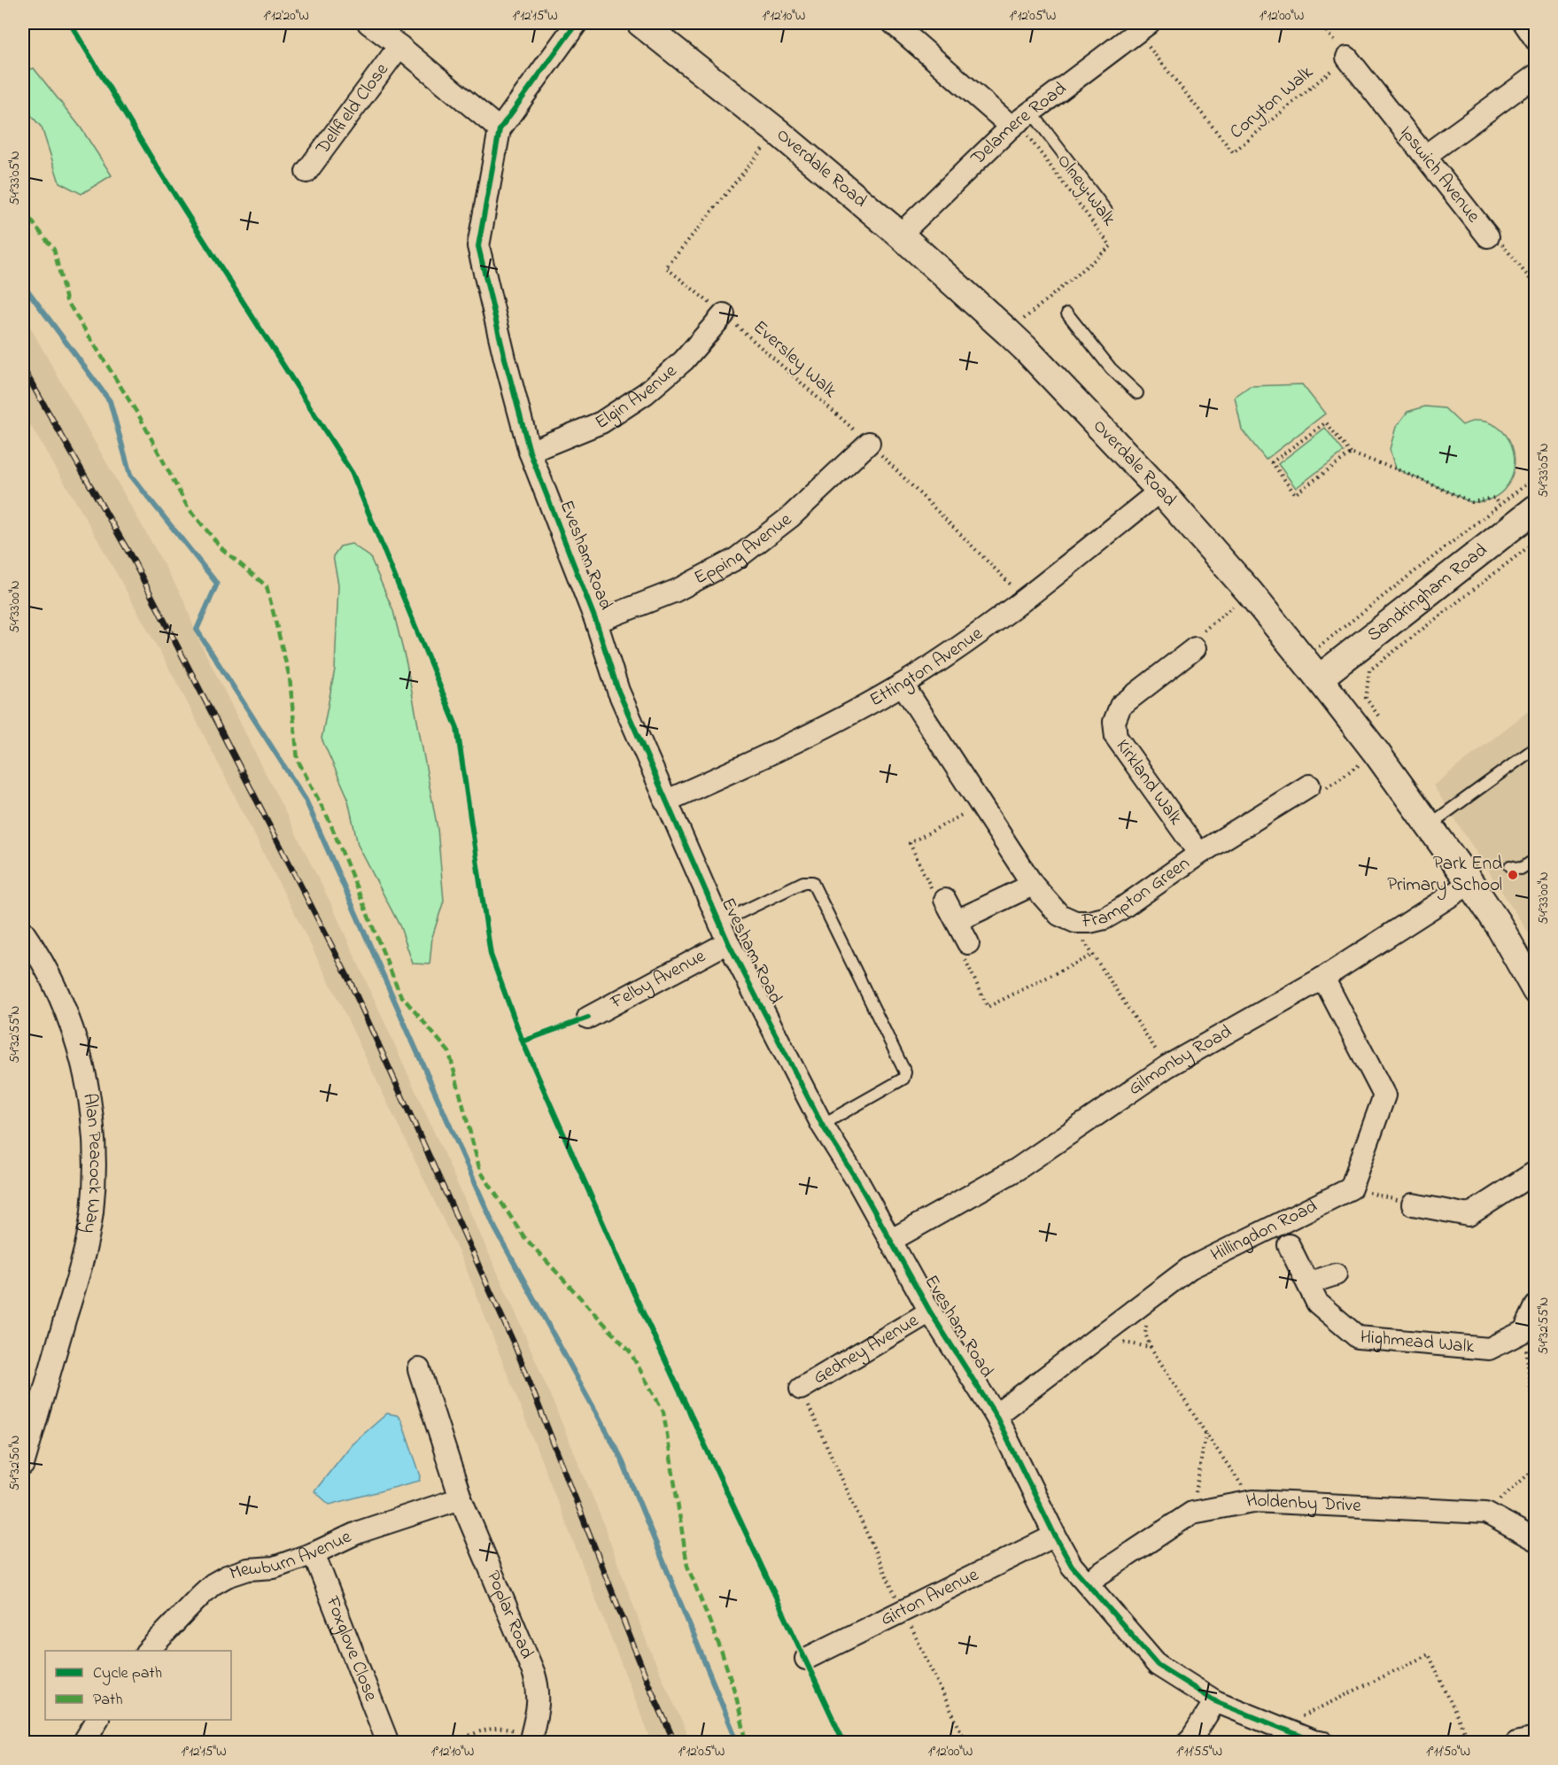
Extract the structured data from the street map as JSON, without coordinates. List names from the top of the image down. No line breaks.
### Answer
{"streets":{"street":["Dellfield Close","Delamere Road","Overdale Road","Ipswich Avenue","Elgin Avenue","Epping Avenue","Evesham Road","Sandringham Road","Ettington Avenue","Kirkland Walk","Frampton Green","Felby Avenue","Gilmonby Road","Alan Peacock Way","Hillingdon Road","Highmead Walk","Gedney Avenue","Holdenby Drive","Mewburn Avenue","Girton Avenue","Poplar Road","Foxglove Close"],"path":["Coryton Walk","Olney Walk","Eversley Walk"]},"crossings":[["Coryton Walk","Delamere Road"],["Coryton Walk","Ipswich Avenue"],["Delamere Road","Overdale Road"],["Delamere Road","Olney Walk"],["Overdale Road","Olney Walk"],["Overdale Road","Eversley Walk"],["Overdale Road","Sandringham Road"],["Overdale Road","Ettington Avenue"],["Overdale Road","Gilmonby Road"],["Eversley Walk","Elgin Avenue"],["Eversley Walk","Epping Avenue"],["Eversley Walk","Ettington Avenue"],["Elgin Avenue","Evesham Road"],["Epping Avenue","Evesham Road"],["Evesham Road","Ettington Avenue"],["Evesham Road","Felby Avenue"],["Evesham Road","Gilmonby Road"],["Evesham Road","Hillingdon Road"],["Evesham Road","Gedney Avenue"],["Evesham Road","Holdenby Drive"],["Evesham Road","Girton Avenue"],["Ettington Avenue","Frampton Green"],["Kirkland Walk","Frampton Green"],["Mewburn Avenue","Poplar Road"],["Mewburn Avenue","Foxglove Close"]],"places":["Park End Primary School"],"legend":["Cycle path","Path"],"coordinates":["1°12'20\"W","1°12'15\"W","1°12'10\"W","1°12'05\"W","1°12'00\"W","54°33'05\"N","54°33'00\"N","54°32'55\"N","54°32'50\"N","1°11'55\"W","1°11'50\"W"]}
